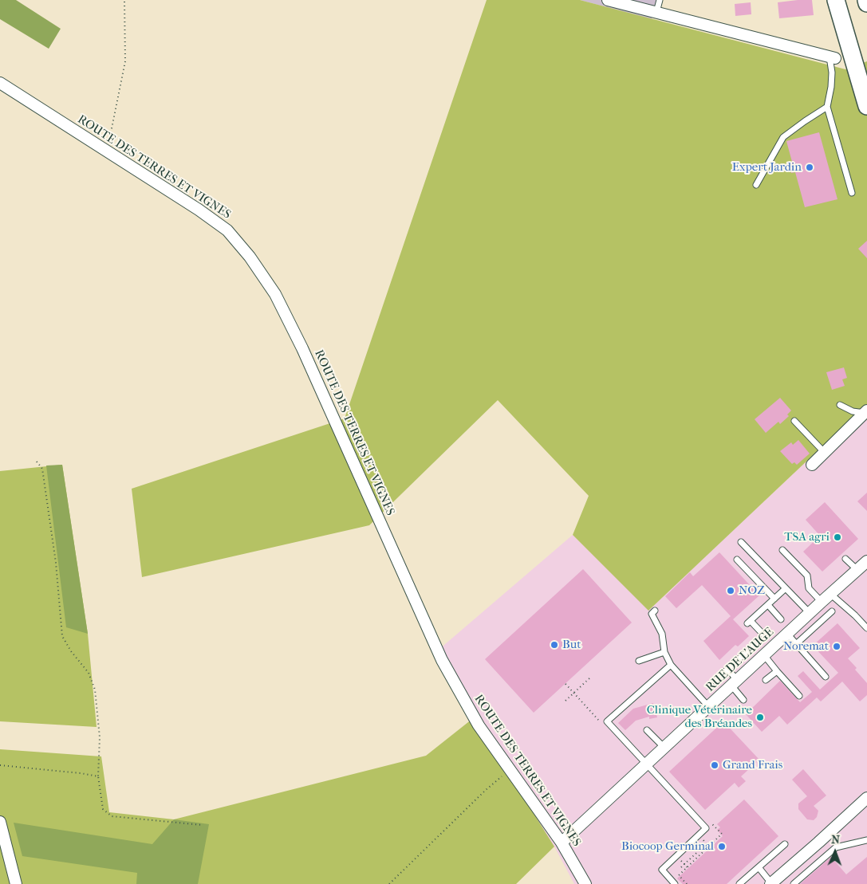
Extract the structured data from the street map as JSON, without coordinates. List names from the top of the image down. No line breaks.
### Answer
{"streets":{"street":["ROUTE DES TERRES ET VIGNES","RUE DE L'AUGE"]},"crossings":[["ROUTE DES TERRES ET VIGNES","RUE DE L'AUGE"]],"places":["Expert Jardin","TSA agri","NOZ","But","Noremat","Clinique Vétérinaire des Bréandes","Grand Frais","Biocoop Germinal"],"north":"top"}
